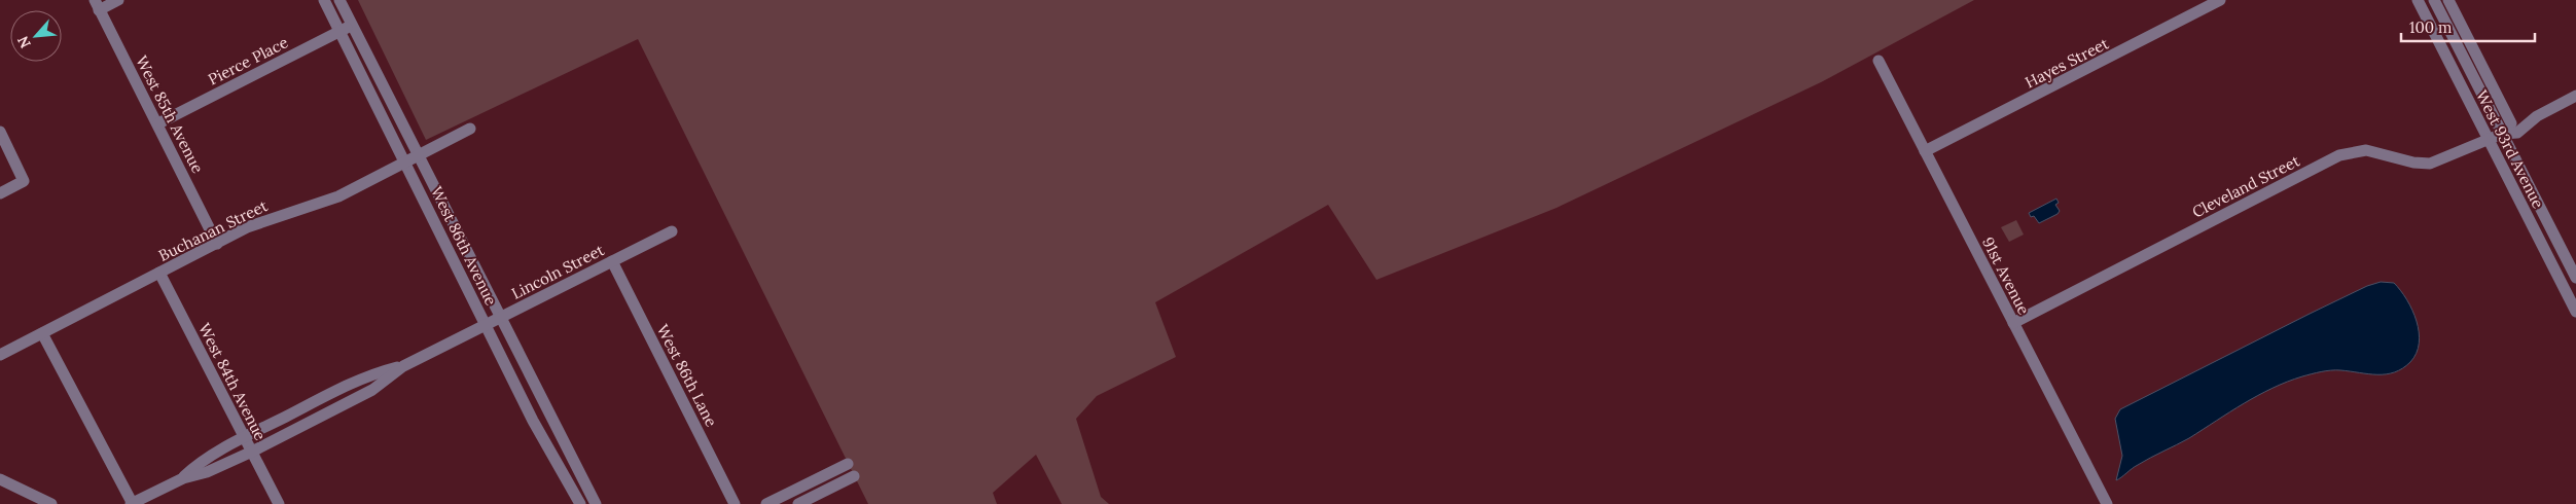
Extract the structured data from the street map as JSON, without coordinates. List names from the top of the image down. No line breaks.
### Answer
{"streets":{"street":["Pierce Place","Hayes Street","West 85th Avenue","West 93rd Avenue","Cleveland Street","Buchanan Street","West 86th Avenue","Lincoln Street","91st Avenue","West 86th Lane","West 84th Avenue"]},"crossings":[["Pierce Place","West 85th Avenue"],["Pierce Place","West 86th Avenue"],["Hayes Street","91st Avenue"],["West 85th Avenue","Buchanan Street"],["West 93rd Avenue","Cleveland Street"],["Cleveland Street","91st Avenue"],["Buchanan Street","West 86th Avenue"],["Buchanan Street","West 84th Avenue"],["West 86th Avenue","Lincoln Street"],["Lincoln Street","West 86th Lane"],["Lincoln Street","West 84th Avenue"]],"scale_bar":"100 m","north":"bottom left"}
